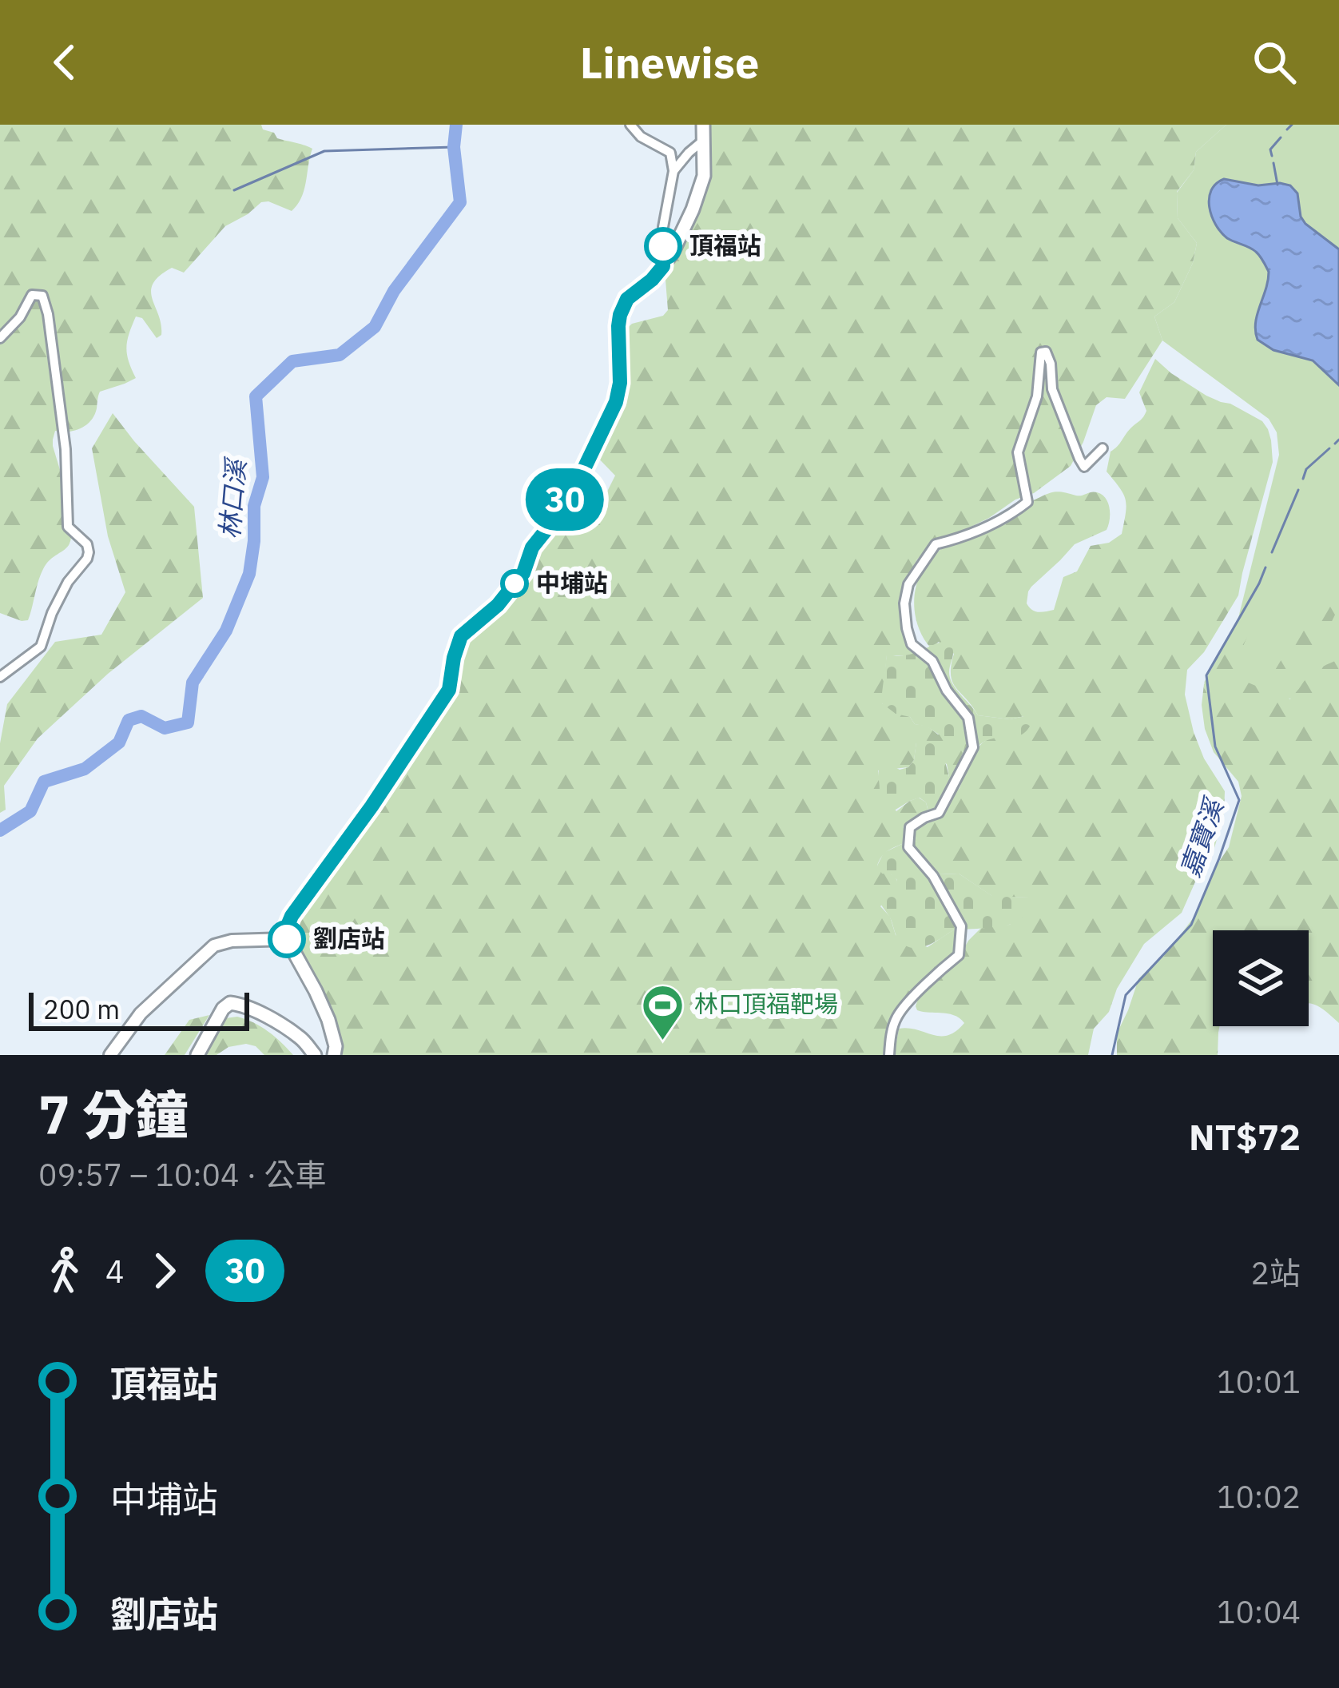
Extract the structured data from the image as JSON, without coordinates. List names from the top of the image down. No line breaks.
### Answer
{"water":["林口溪","嘉寶溪"],"places":{"other":["頂福站","中埔站","劉店站"],"sports":["林口頂福靶場"]},"lines":["bus line 30"],"scale_bar":"200 m","page":{"header":"Linewise","on_map":"30","scale":"200 m","heading":["7 分鐘","09:57 – 10:04 · 公車","NT$72"],"legs":["4","30","2站"],"list":[{"name":"頂福站","value":"10:01"},{"name":"中埔站","value":"10:02"},{"name":"劉店站","value":"10:04"}]}}
